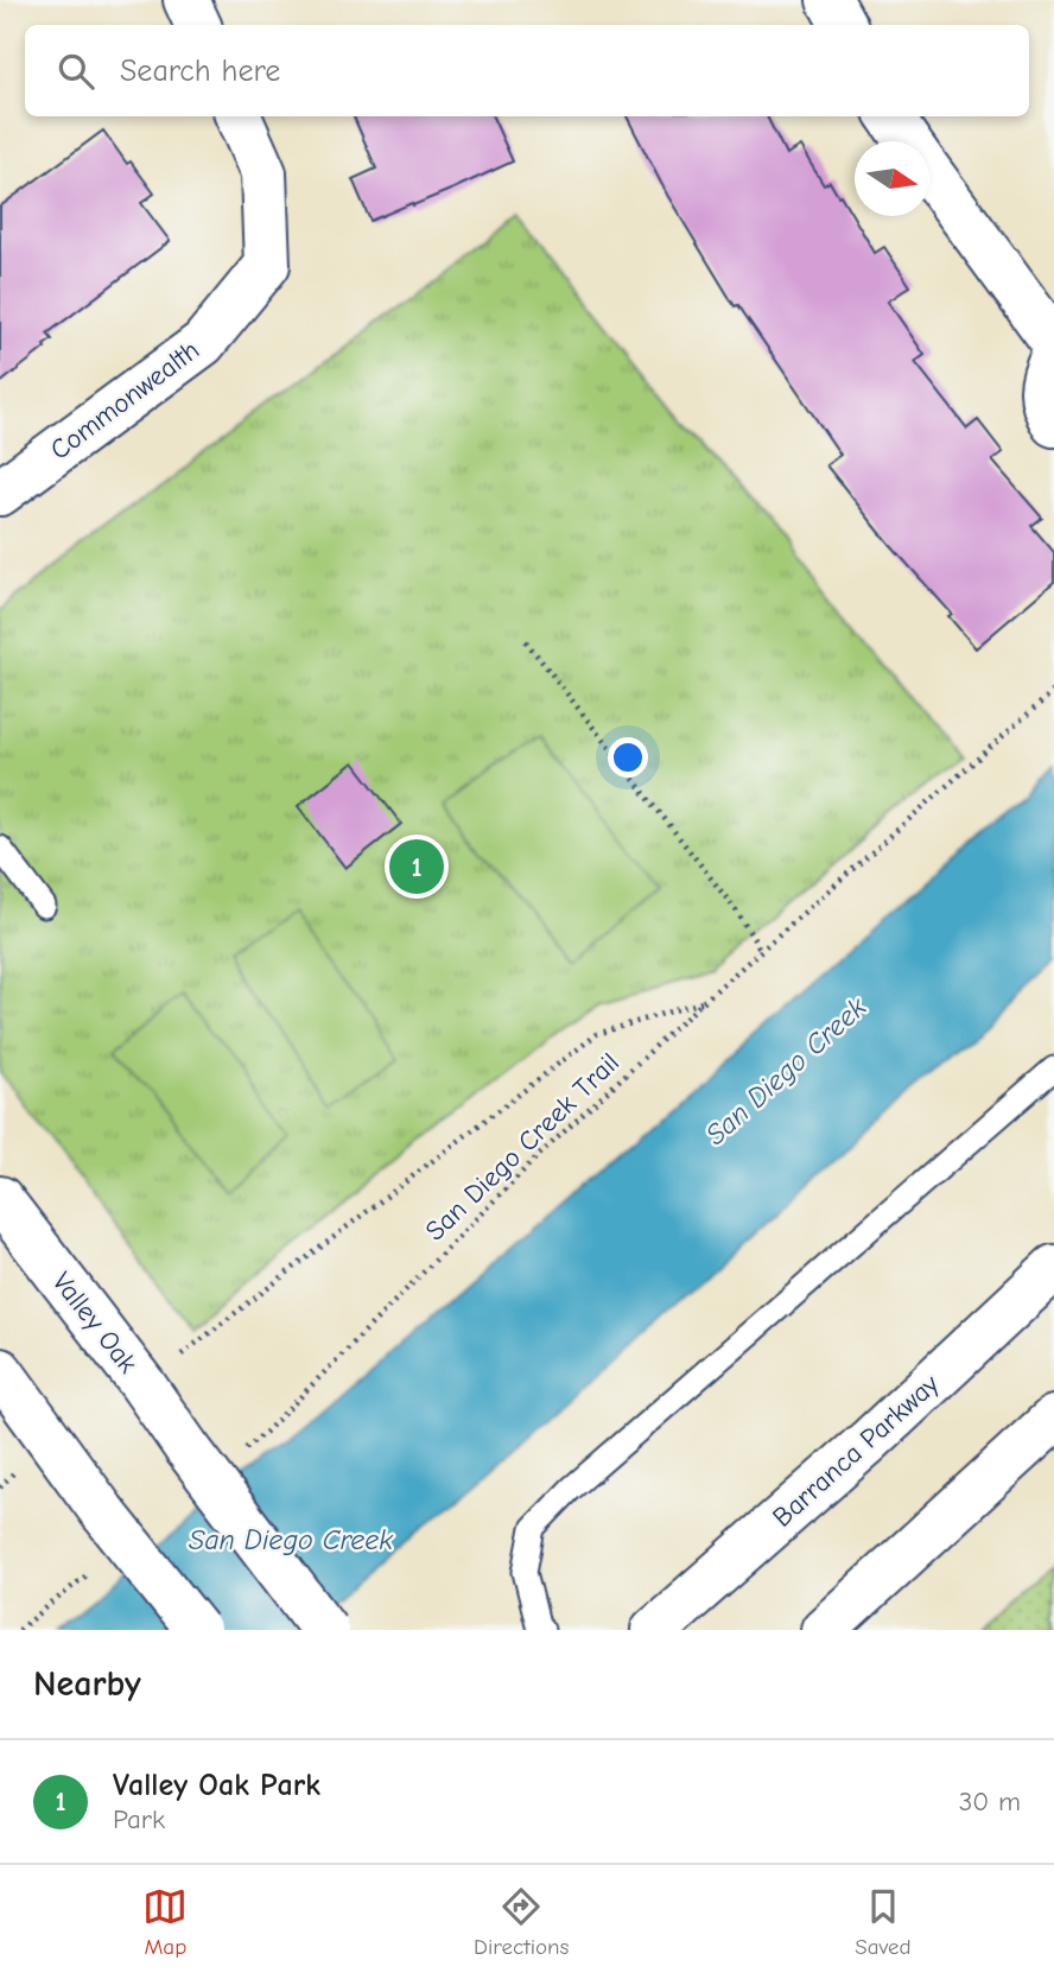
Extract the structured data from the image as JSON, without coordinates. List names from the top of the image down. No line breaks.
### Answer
{"streets":{"street":["Commonwealth","Valley Oak","Barranca Parkway"],"path":["San Diego Creek Trail"]},"water":["San Diego Creek"],"north":"right","page":{"search":"Search here","pins":"1","heading":"Nearby","list":[{"mark":"1","name":"Valley Oak Park","note":"Park","value":"30 m"}],"nav":["Map","Directions","Saved"]}}
